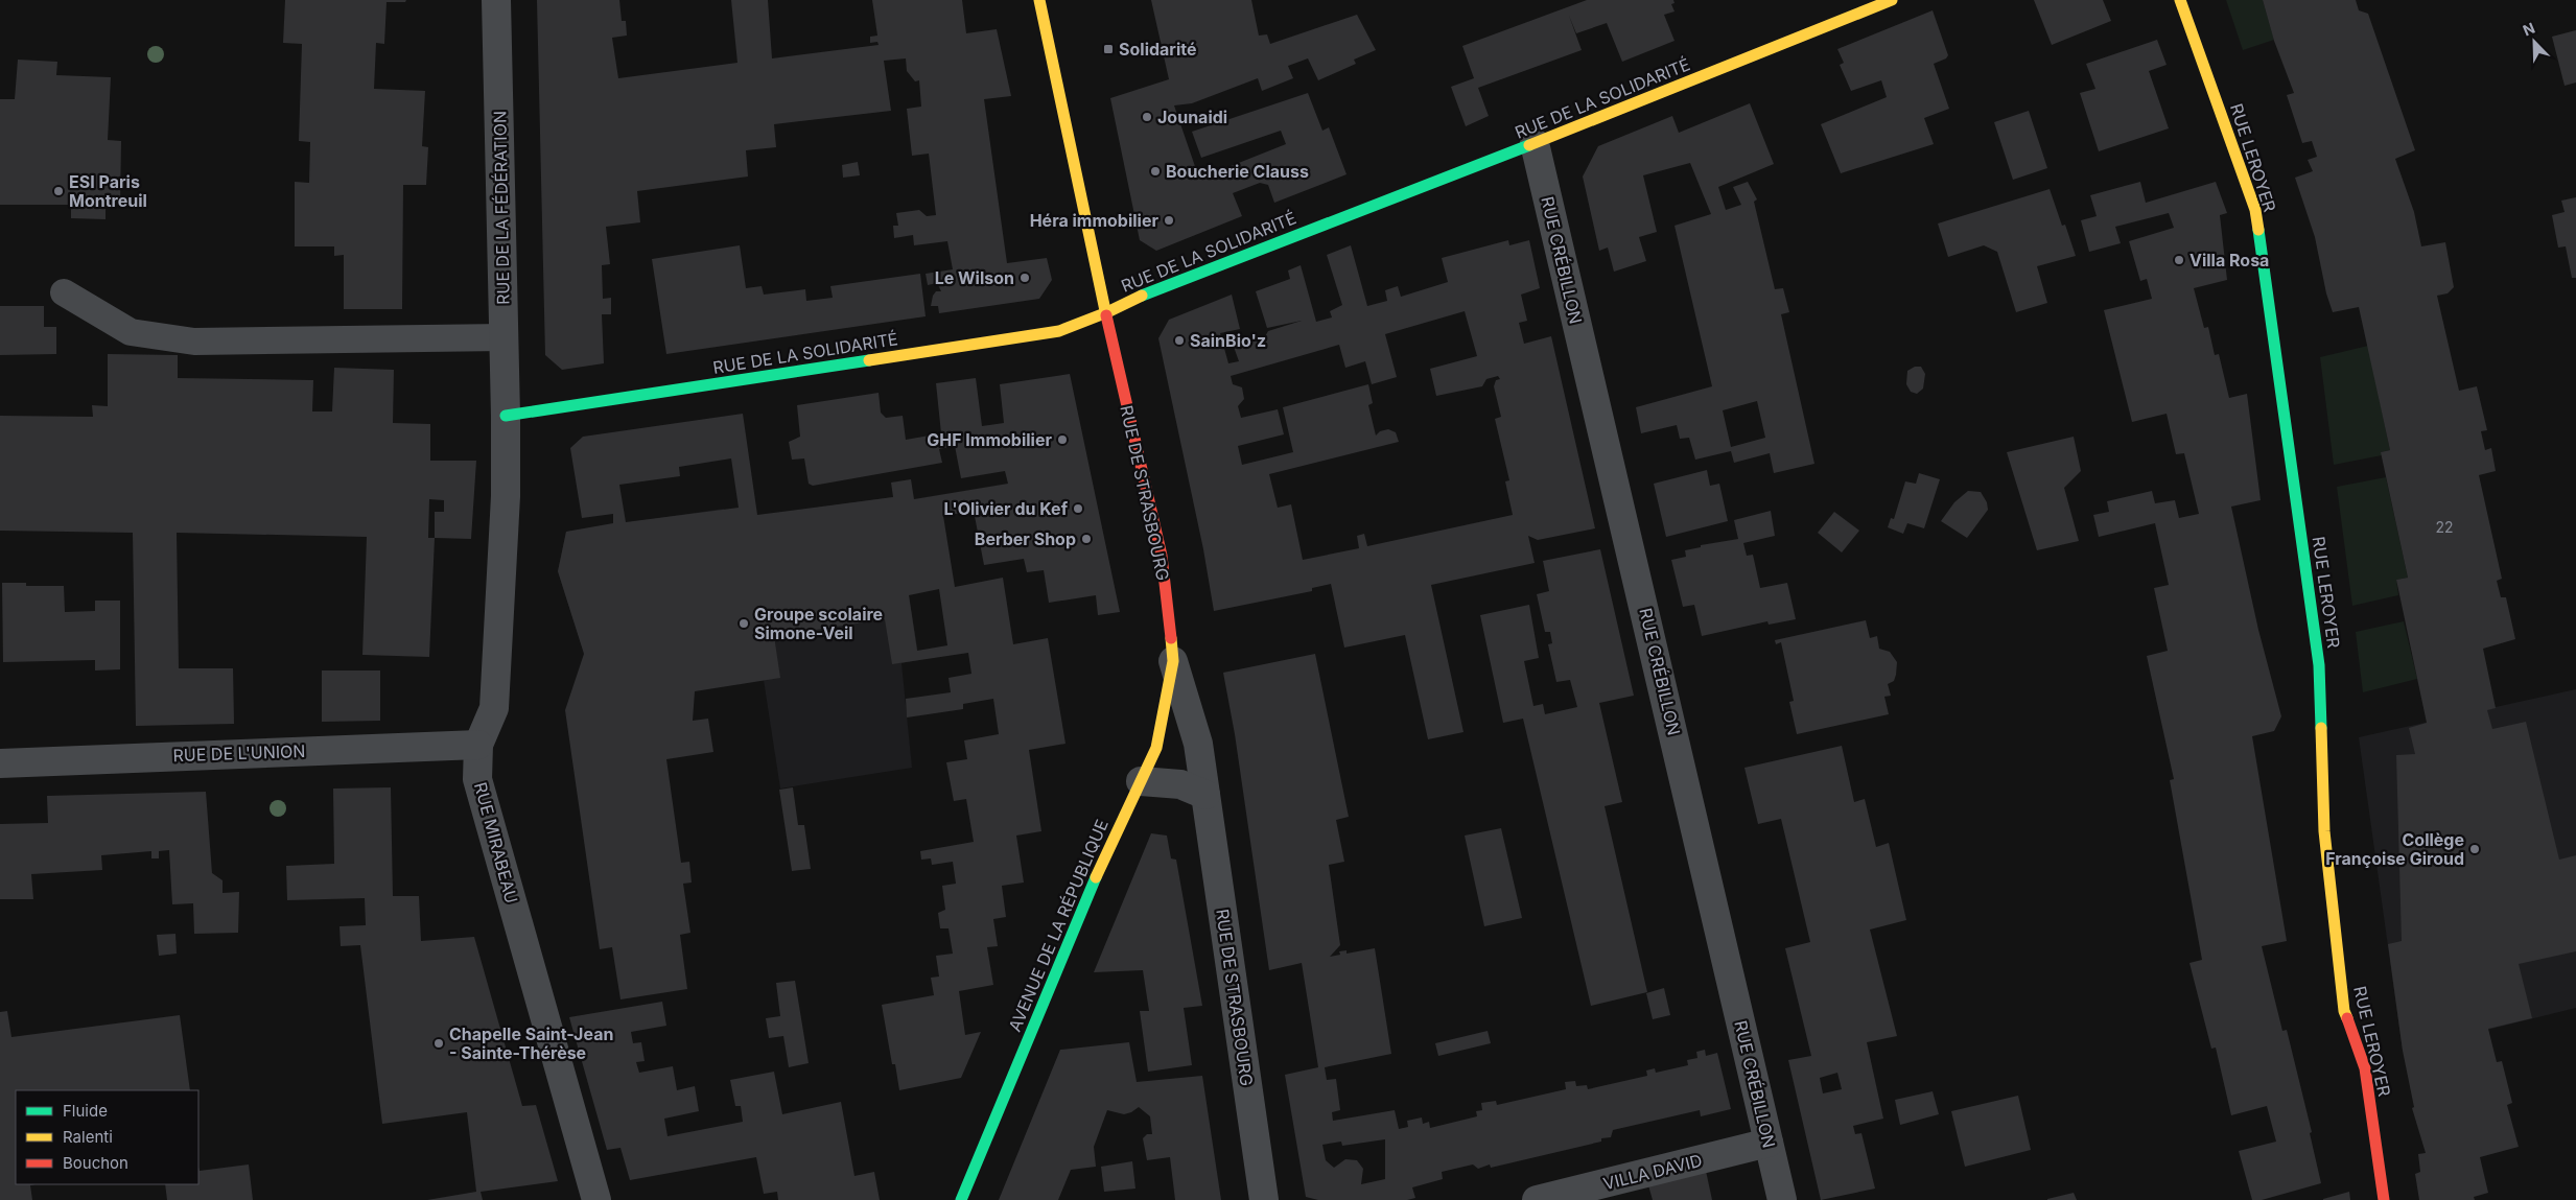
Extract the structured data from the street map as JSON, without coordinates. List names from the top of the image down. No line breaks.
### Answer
{"streets":{"street":["RUE DE LA SOLIDARITÉ","RUE LEROYER","RUE DE LA FÉDÉRATION","RUE CRÉBILLON","RUE DE STRASBOURG","RUE DE L'UNION","RUE MIRABEAU","AVENUE DE LA RÉPUBLIQUE","VILLA DAVID"]},"crossings":[["RUE DE LA SOLIDARITÉ","RUE DE LA FÉDÉRATION"],["RUE DE LA SOLIDARITÉ","RUE CRÉBILLON"],["RUE DE LA SOLIDARITÉ","RUE DE STRASBOURG"],["RUE DE LA SOLIDARITÉ","RUE MIRABEAU"],["RUE DE LA FÉDÉRATION","RUE MIRABEAU"],["RUE CRÉBILLON","VILLA DAVID"],["RUE DE STRASBOURG","AVENUE DE LA RÉPUBLIQUE"],["RUE DE L'UNION","RUE MIRABEAU"]],"places":{"transit":["Solidarité"],"other":["Jounaidi","Boucherie Clauss","ESI Paris Montreuil","Héra immobilier","Villa Rosa","Le Wilson","SainBio'z","GHF Immobilier","L'Olivier du Kef","Berber Shop","Groupe scolaire Simone-Veil","Collège Françoise Giroud","Chapelle Saint-Jean - Sainte-Thérèse"]},"house_numbers":["22"],"legend":["Fluide","Ralenti","Bouchon"],"north":"top left"}
